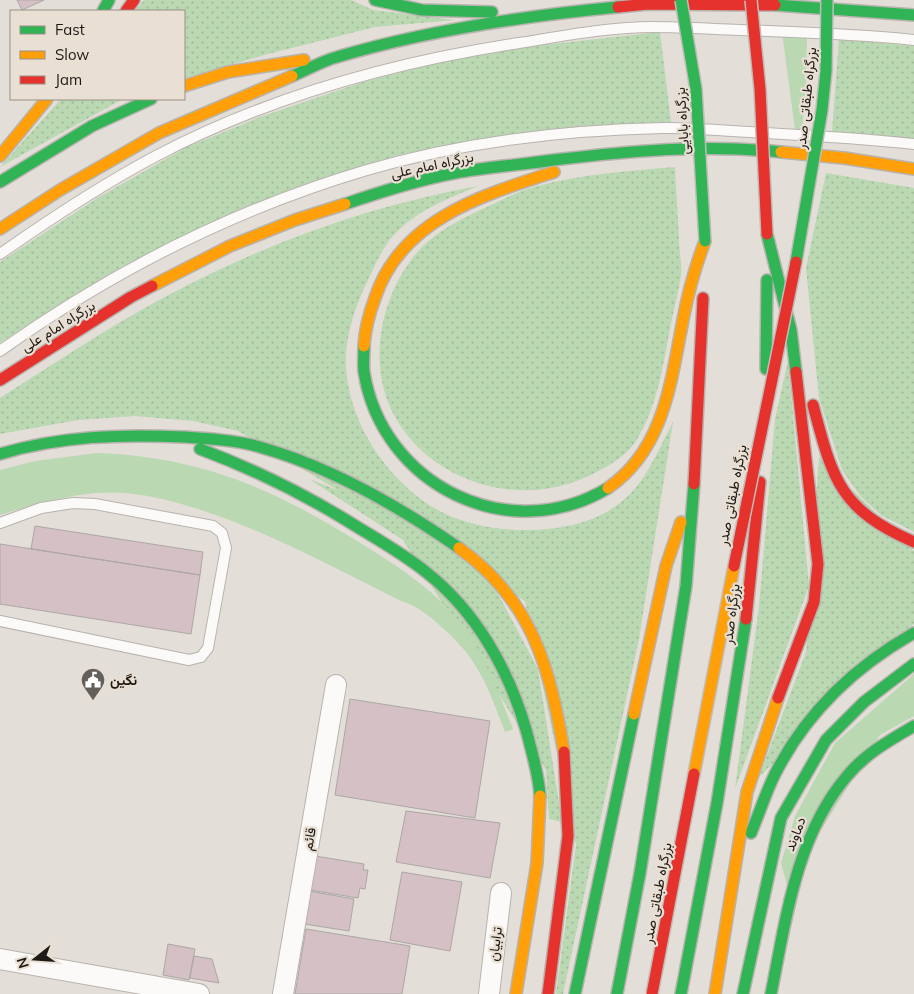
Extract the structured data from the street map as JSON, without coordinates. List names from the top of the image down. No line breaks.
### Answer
{"streets":{"main road":["بزرگراه طبقاتی صدر","بزرگراه بابایی","بزرگراه امام علی","بزرگراه صدر","دماوند"],"street":["قائم","ترابیان"]},"places":{"public building":["نگین"]},"legend":["Fast","Slow","Jam"],"north":"left"}
